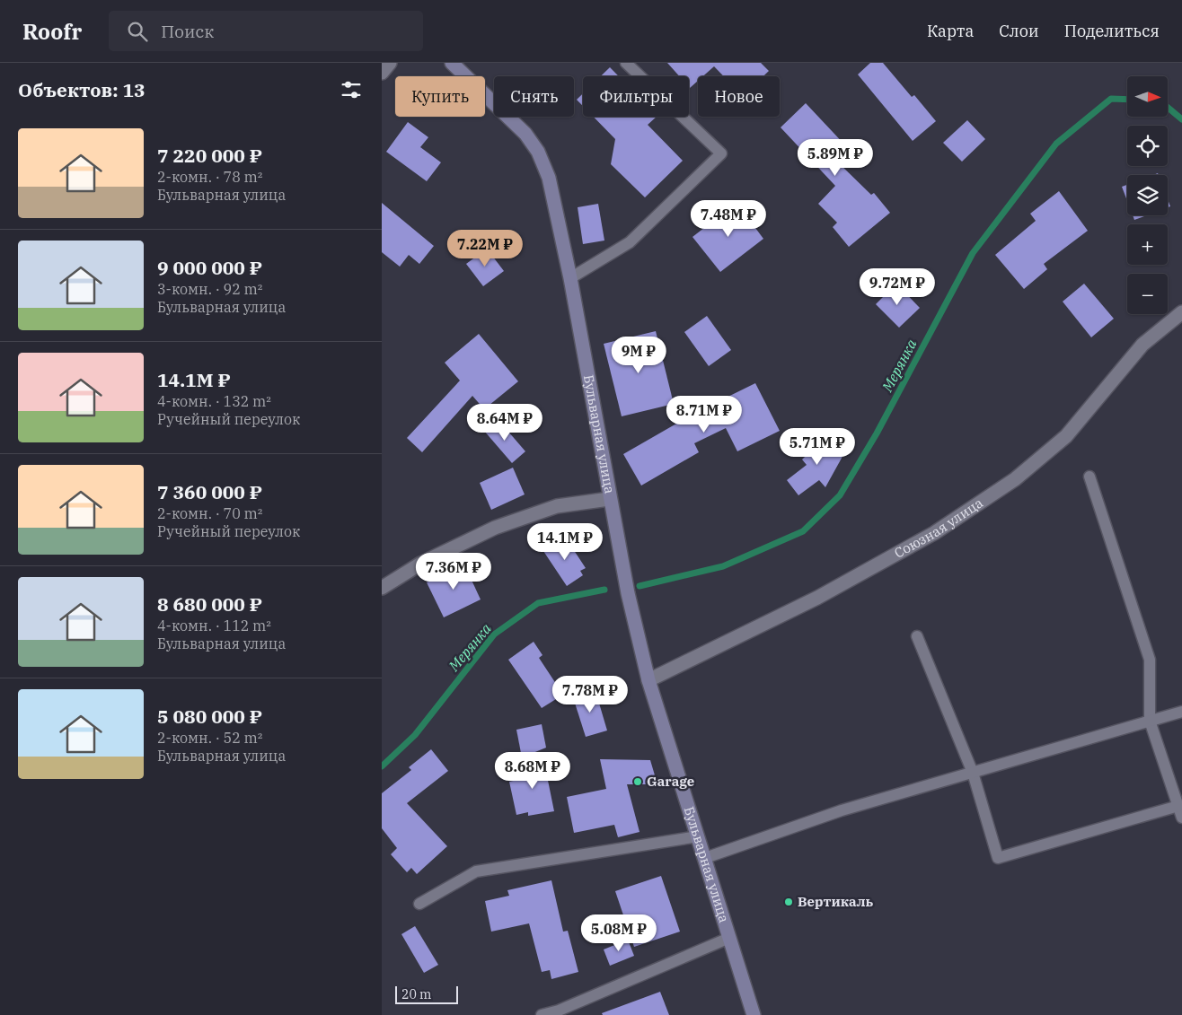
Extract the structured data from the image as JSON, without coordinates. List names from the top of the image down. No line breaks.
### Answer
{"streets":{"street":["Бульварная улица","Союзная улица"]},"crossings":[["Бульварная улица","Союзная улица"]],"water":["Мерянка"],"places":["Garage","Вертикаль"],"scale_bar":"20 m","north":"right","page":{"header":"Roofr","search":"Поиск","nav":["Карта","Слои","Поделиться"],"heading":"Объектов: 13","map_buttons":["+","−"],"chip":["Купить","Снять","Фильтры","Новое"],"list":[{"name":"7 220 000 ₽","note":"2-комн. · 78 m² · Бульварная улица"},{"name":"9 000 000 ₽","note":"3-комн. · 92 m² · Бульварная улица"},{"name":"14.1M ₽","note":"4-комн. · 132 m² · Ручейный переулок"},{"name":"7 360 000 ₽","note":"2-комн. · 70 m² · Ручейный переулок"},{"name":"8 680 000 ₽","note":"4-комн. · 112 m² · Бульварная улица"},{"name":"5 080 000 ₽","note":"2-комн. · 52 m² · Бульварная улица"}],"price":["5.89M ₽","7.48M ₽","7.22M ₽","9.72M ₽","9M ₽","8.71M ₽","8.64M ₽","5.71M ₽","14.1M ₽","7.36M ₽","7.78M ₽","8.68M ₽","5.08M ₽"],"scale":"20 m"}}
